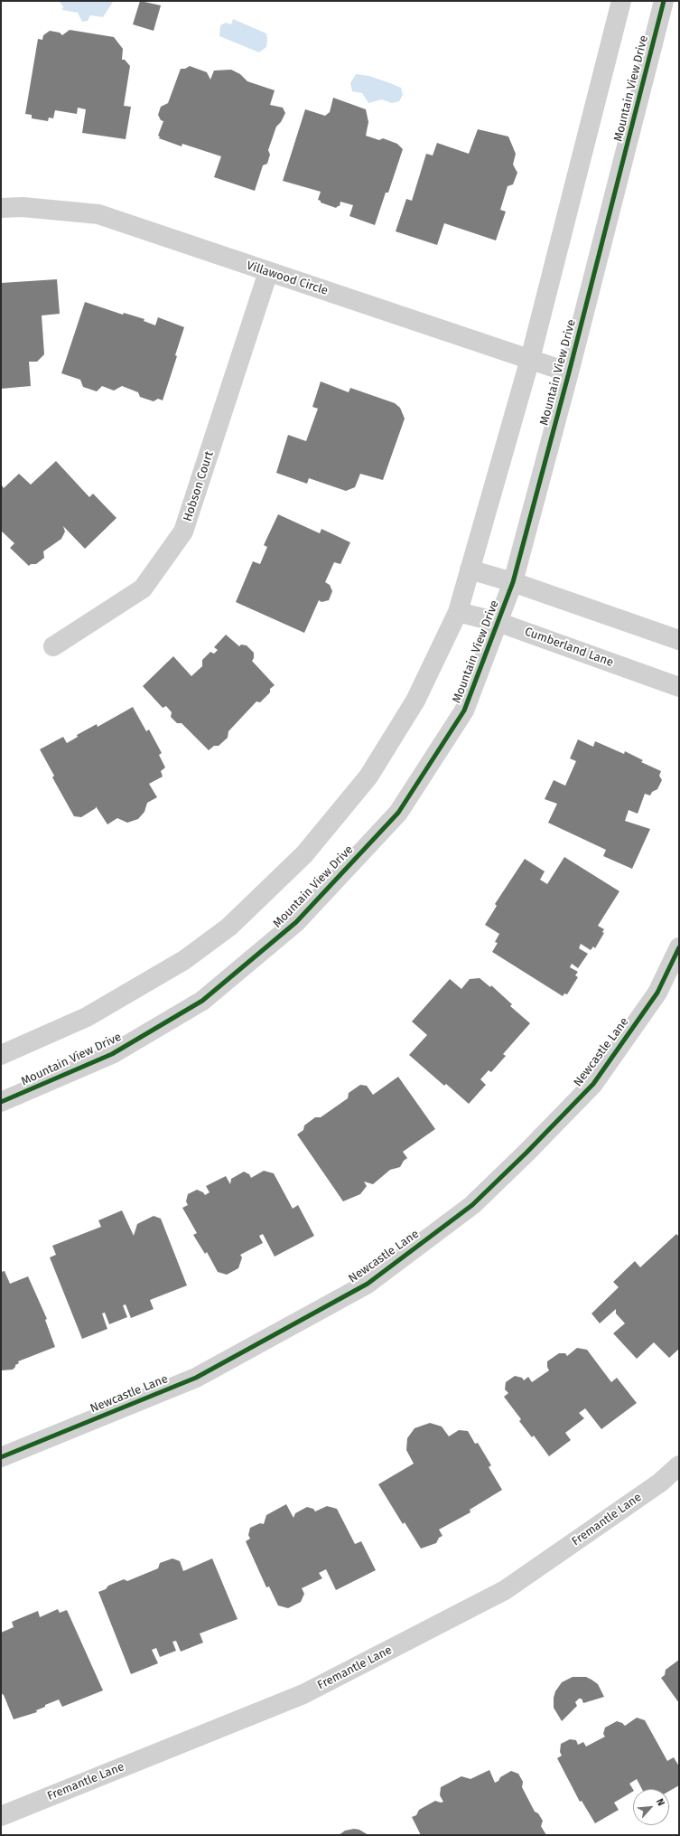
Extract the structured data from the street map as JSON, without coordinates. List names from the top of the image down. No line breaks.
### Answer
{"streets":{"street":["Mountain View Drive","Villawood Circle","Hobson Court","Cumberland Lane","Newcastle Lane","Fremantle Lane"]},"crossings":[["Mountain View Drive","Villawood Circle"],["Mountain View Drive","Cumberland Lane"],["Villawood Circle","Hobson Court"]],"north":"top right"}
